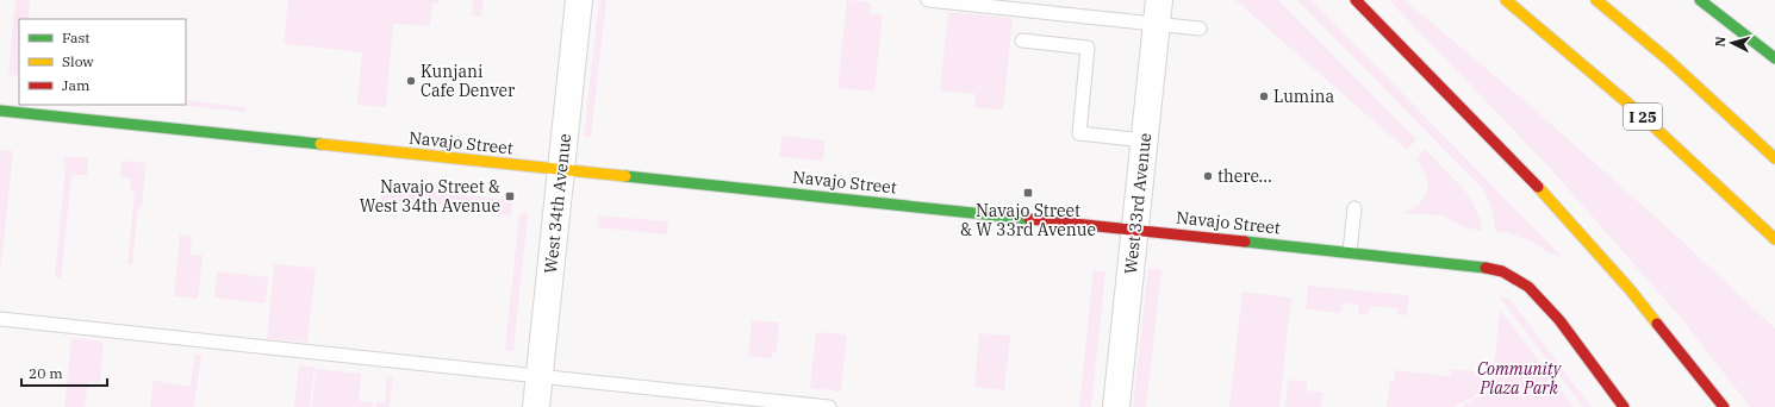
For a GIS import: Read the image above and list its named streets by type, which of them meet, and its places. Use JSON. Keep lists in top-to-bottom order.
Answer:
{
  "streets": {
    "main road": ["I 25", "Navajo Street"],
    "street": ["West 34th Avenue", "West 33rd Avenue"]
  },
  "crossings": [
    ["Navajo Street", "West 34th Avenue"],
    ["Navajo Street", "West 33rd Avenue"]
  ],
  "parks": ["Community Plaza Park"],
  "places": {
    "other": ["Kunjani Cafe Denver", "Lumina", "there..."],
    "transit": ["Navajo Street & W 33rd Avenue", "Navajo Street & West 34th Avenue"]
  },
  "legend": ["Fast", "Slow", "Jam"],
  "scale_bar": "20 m",
  "north": "left"
}
